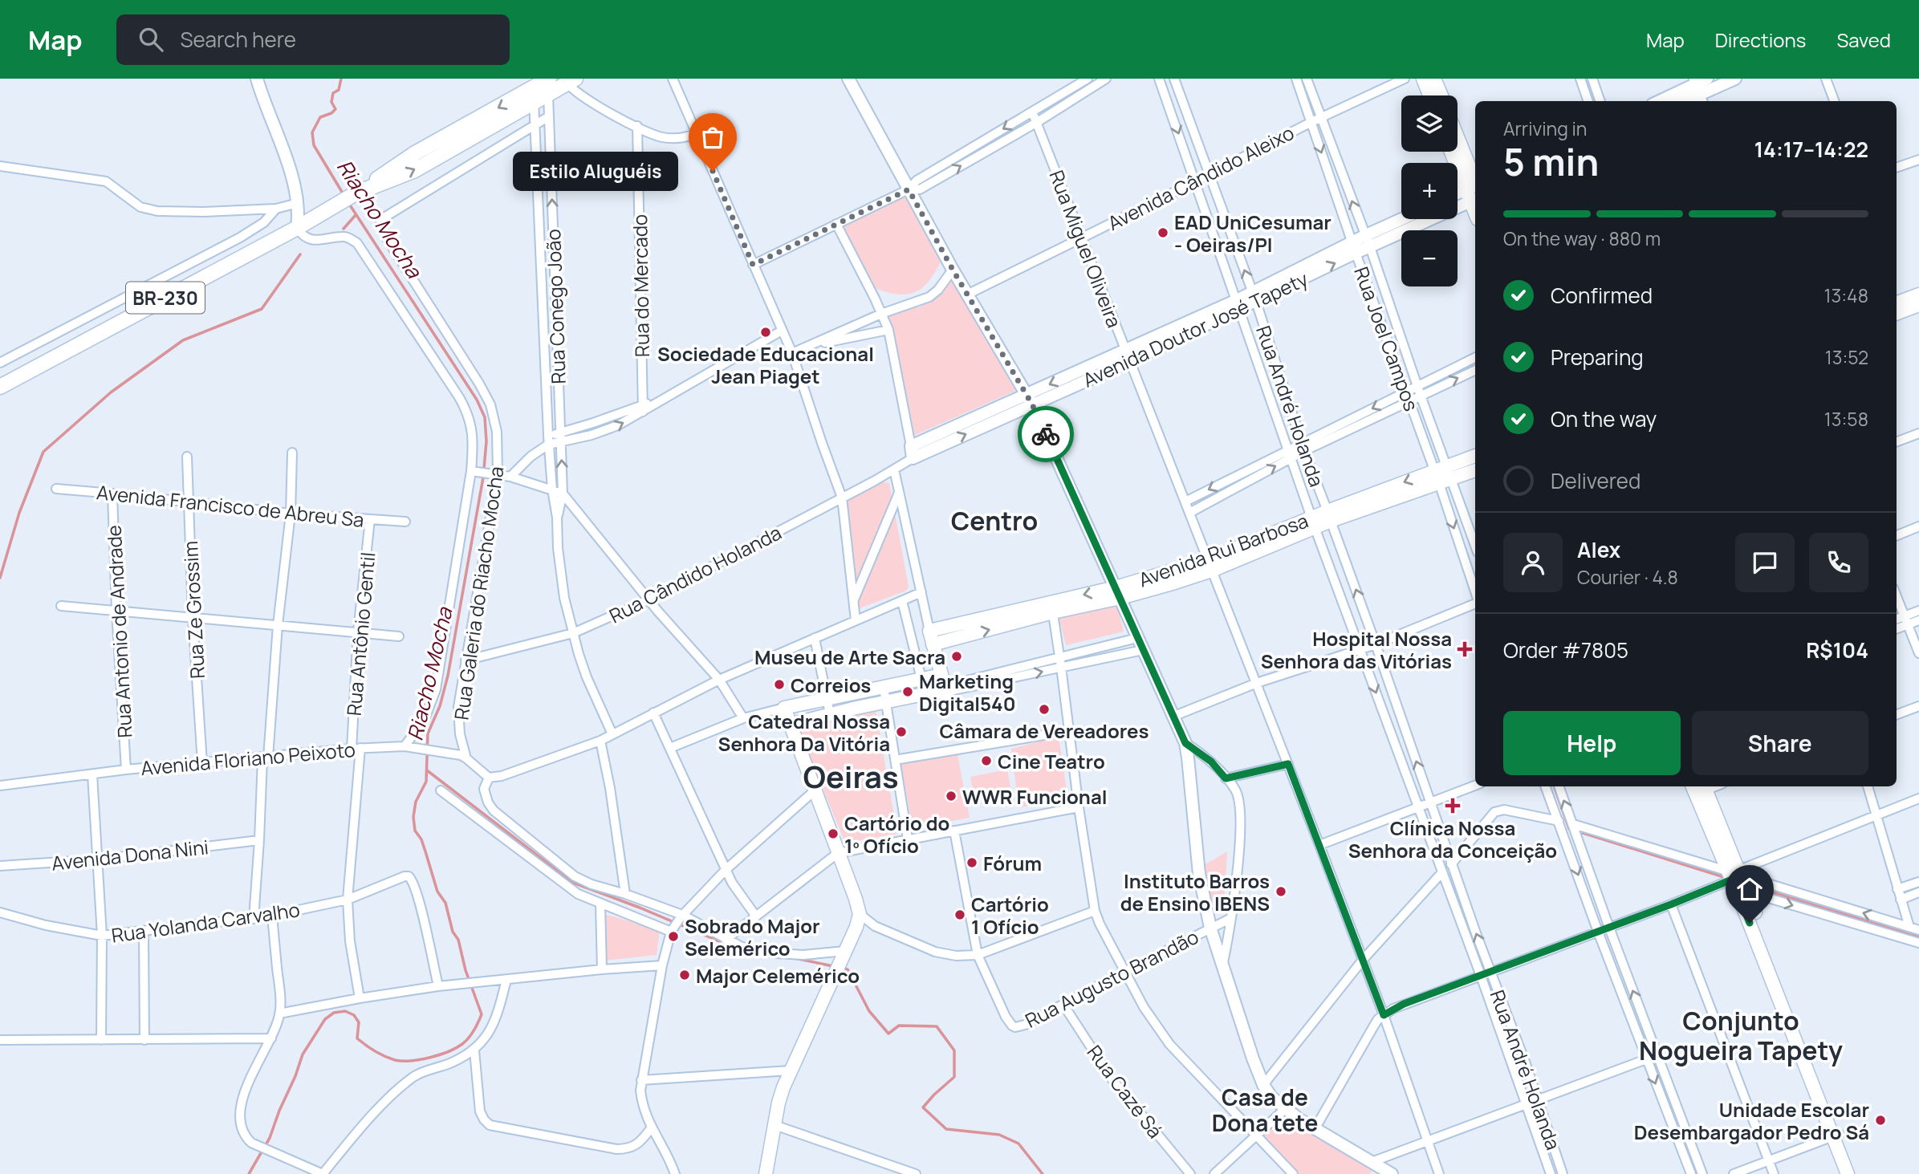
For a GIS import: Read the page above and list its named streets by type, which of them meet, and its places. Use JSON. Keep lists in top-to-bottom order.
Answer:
{
  "streets": {
    "highway": ["BR-230"],
    "main road": ["Avenida Rui Barbosa"],
    "street": [
      "Avenida Cândido Aleixo",
      "Rua Miguel Oliveira",
      "Rua do Mercado",
      "Rua Conego João",
      "Avenida Doutor José Tapety",
      "Rua Joel Campos",
      "Rua André Holanda",
      "Avenida Francisco de Abreu Sa",
      "Rua Cândido Holanda",
      "Rua Galeria do Riacho Mocha",
      "Rua Ze Grossim",
      "Rua Antonio de Andrade",
      "Rua Antônio Gentil",
      "Avenida Floriano Peixoto",
      "Avenida Dona Nini",
      "Rua Yolanda Carvalho",
      "Rua Augusto Brandão",
      "Rua Cazé Sá"
    ]
  },
  "crossings": [
    ["Avenida Cândido Aleixo", "Rua Miguel Oliveira"],
    ["Avenida Cândido Aleixo", "Rua Joel Campos"],
    ["Avenida Cândido Aleixo", "Rua André Holanda"],
    ["Rua Miguel Oliveira", "Avenida Doutor José Tapety"],
    ["Rua Miguel Oliveira", "Avenida Rui Barbosa"],
    ["BR-230", "Rua Conego João"],
    ["BR-230", "Rua Galeria do Riacho Mocha"],
    ["Rua Conego João", "Rua Cândido Holanda"],
    ["Rua Conego João", "Rua Galeria do Riacho Mocha"],
    ["Avenida Doutor José Tapety", "Rua Joel Campos"],
    ["Avenida Doutor José Tapety", "Rua André Holanda"],
    ["Avenida Doutor José Tapety", "Rua Cândido Holanda"],
    ["Rua Joel Campos", "Avenida Rui Barbosa"],
    ["Rua André Holanda", "Avenida Rui Barbosa"],
    ["Avenida Francisco de Abreu Sa", "Rua Ze Grossim"],
    ["Avenida Francisco de Abreu Sa", "Rua Antonio de Andrade"],
    ["Avenida Francisco de Abreu Sa", "Rua Antônio Gentil"],
    ["Rua Cândido Holanda", "Rua Galeria do Riacho Mocha"],
    ["Rua Galeria do Riacho Mocha", "Avenida Floriano Peixoto"],
    ["Rua Ze Grossim", "Avenida Floriano Peixoto"],
    ["Rua Antonio de Andrade", "Avenida Floriano Peixoto"],
    ["Rua Antônio Gentil", "Avenida Floriano Peixoto"],
    ["Rua Antônio Gentil", "Rua Yolanda Carvalho"],
    ["Rua Augusto Brandão", "Rua Cazé Sá"]
  ],
  "districts": [
    "Centro",
    "Oeiras",
    "Conjunto Nogueira Tapety",
    "Casa de Dona tete"
  ],
  "water": ["Riacho Mocha"],
  "places": {
    "other": [
      "Estilo Aluguéis",
      "EAD UniCesumar - Oeiras/PI",
      "Sociedade Educacional Jean Piaget",
      "Museu de Arte Sacra",
      "Correios",
      "Marketing Digital540",
      "Câmara de Vereadores",
      "Catedral Nossa Senhora Da Vitória",
      "Cine Teatro",
      "WWR Funcional",
      "Cartório do 1º Ofício",
      "Fórum",
      "Instituto Barros de Ensino IBENS",
      "Cartório 1 Ofício",
      "Sobrado Major Selemérico",
      "Major Celemérico",
      "Unidade Escolar Desembargador Pedro Sá"
    ],
    "health": ["Hospital Nossa Senhora das Vitórias", "Clínica Nossa Senhora da Conceição"]
  },
  "page": {
    "header": "Map",
    "search": "Search here",
    "nav": ["Map", "Directions", "Saved"],
    "map_buttons": ["+", "−"],
    "heading": ["5 min", "Arriving in", "14:17–14:22"],
    "panel": [
      "Alex",
      "Courier · 4.8",
      "Order #7805",
      "R$104"
    ],
    "bubble": "Estilo Aluguéis",
    "bar": "On the way · 880 m",
    "list": [
      ["Confirmed", "13:48"],
      ["Preparing", "13:52"],
      ["On the way", "13:58"],
      "Delivered"
    ],
    "buttons": ["Help", "Share"]
  }
}
